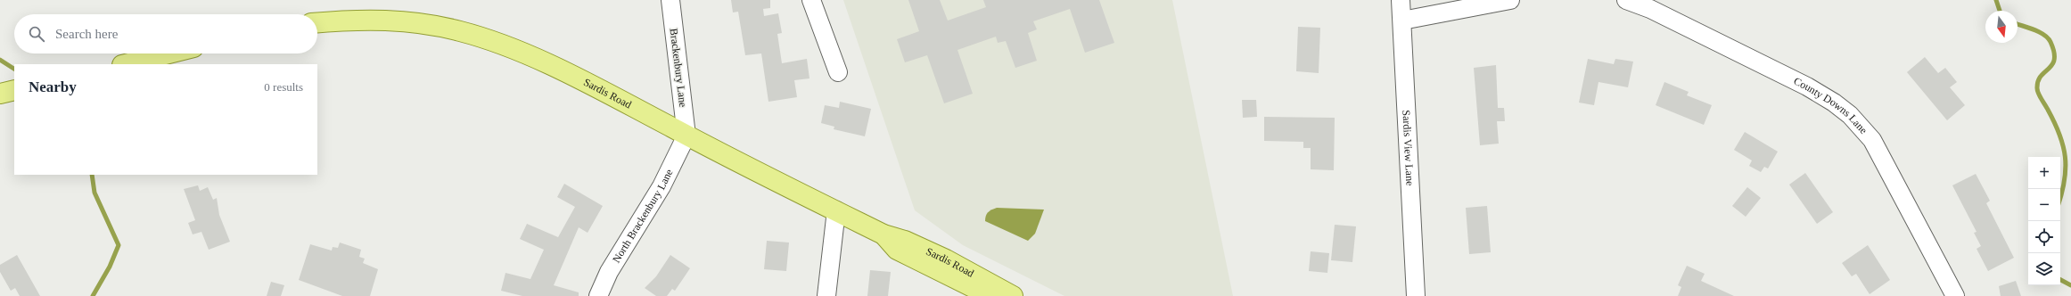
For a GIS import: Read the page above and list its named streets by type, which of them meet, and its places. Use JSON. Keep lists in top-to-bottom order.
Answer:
{
  "streets": {
    "main road": ["Sardis Road"],
    "street": [
      "Brackenbury Lane",
      "County Downs Lane",
      "Sardis View Lane",
      "North Brackenbury Lane"
    ]
  },
  "crossings": [
    ["Brackenbury Lane", "Sardis Road"],
    ["Brackenbury Lane", "North Brackenbury Lane"],
    ["Sardis Road", "North Brackenbury Lane"]
  ],
  "north": "bottom",
  "page": {
    "search": "Search here",
    "heading": ["Nearby", "0 results"],
    "map_buttons": ["+", "−"]
  }
}
